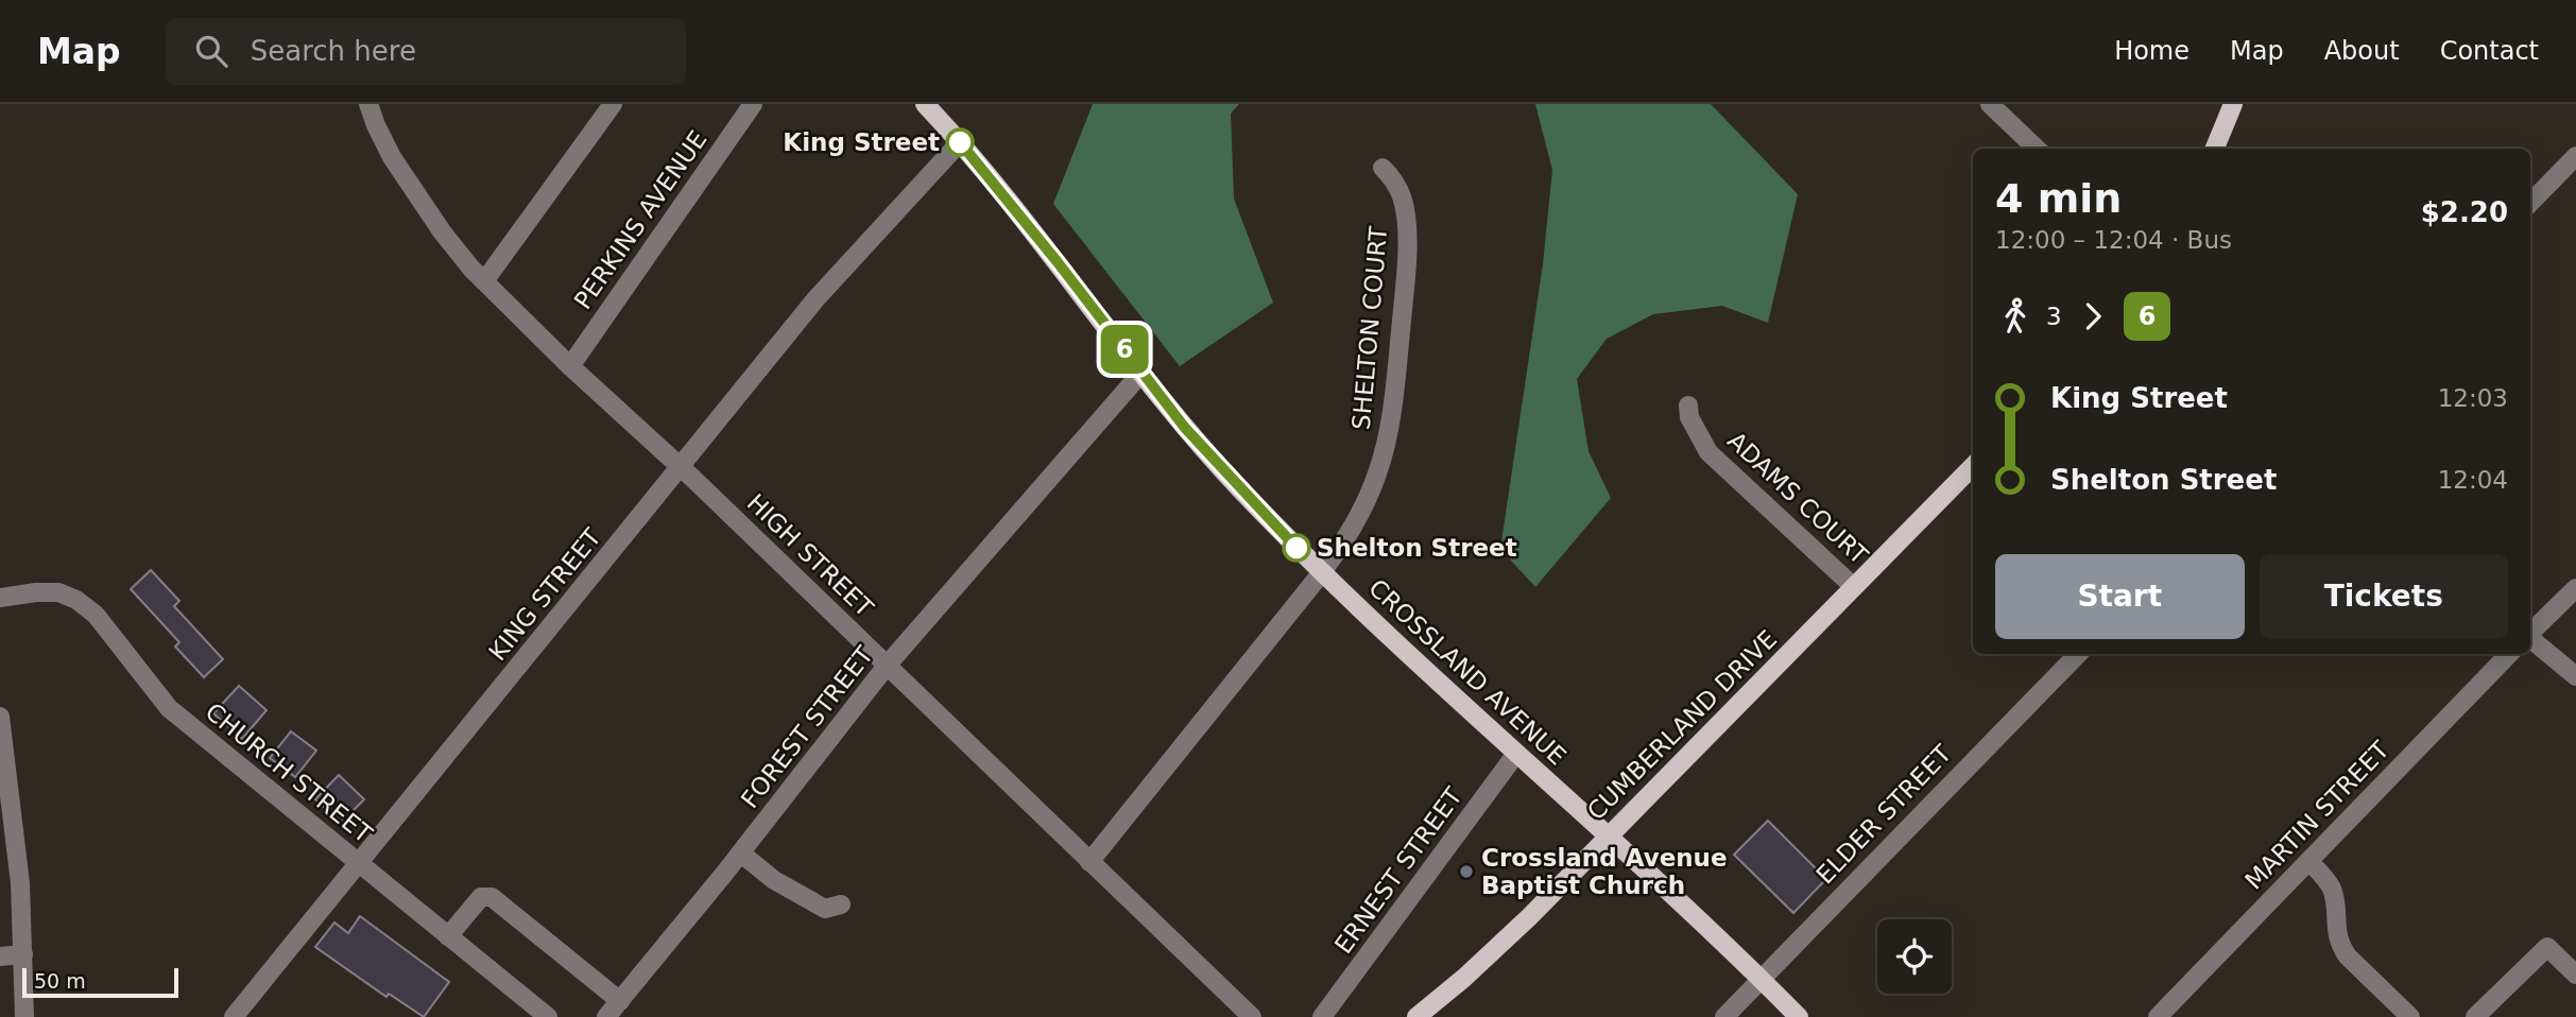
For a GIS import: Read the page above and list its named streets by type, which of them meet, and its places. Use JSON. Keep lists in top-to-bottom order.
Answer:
{
  "streets": {
    "main road": ["CROSSLAND AVENUE", "CUMBERLAND DRIVE"],
    "street": [
      "PERKINS AVENUE",
      "SHELTON COURT",
      "ADAMS COURT",
      "HIGH STREET",
      "KING STREET",
      "FOREST STREET",
      "CHURCH STREET",
      "ELDER STREET",
      "MARTIN STREET",
      "ERNEST STREET"
    ]
  },
  "crossings": [
    ["PERKINS AVENUE", "HIGH STREET"],
    ["SHELTON COURT", "CROSSLAND AVENUE"],
    ["ADAMS COURT", "CUMBERLAND DRIVE"],
    ["HIGH STREET", "KING STREET"],
    ["HIGH STREET", "FOREST STREET"],
    ["KING STREET", "CROSSLAND AVENUE"],
    ["KING STREET", "CHURCH STREET"],
    ["CROSSLAND AVENUE", "CUMBERLAND DRIVE"],
    ["CROSSLAND AVENUE", "FOREST STREET"],
    ["CROSSLAND AVENUE", "ELDER STREET"],
    ["CROSSLAND AVENUE", "ERNEST STREET"]
  ],
  "places": ["King Street", "Shelton Street", "Crossland Avenue Baptist Church"],
  "lines": ["bus line 6"],
  "scale_bar": "50 m",
  "page": {
    "header": "Map",
    "search": "Search here",
    "nav": [
      "Home",
      "Map",
      "About",
      "Contact"
    ],
    "on_map": "6",
    "heading": ["4 min", "12:00 – 12:04 · Bus", "$2.20"],
    "legs": ["3", "6"],
    "list": [
      {
        "name": "King Street",
        "value": "12:03"
      },
      {
        "name": "Shelton Street",
        "value": "12:04"
      }
    ],
    "buttons": ["Start", "Tickets"],
    "scale": "50 m"
  }
}
